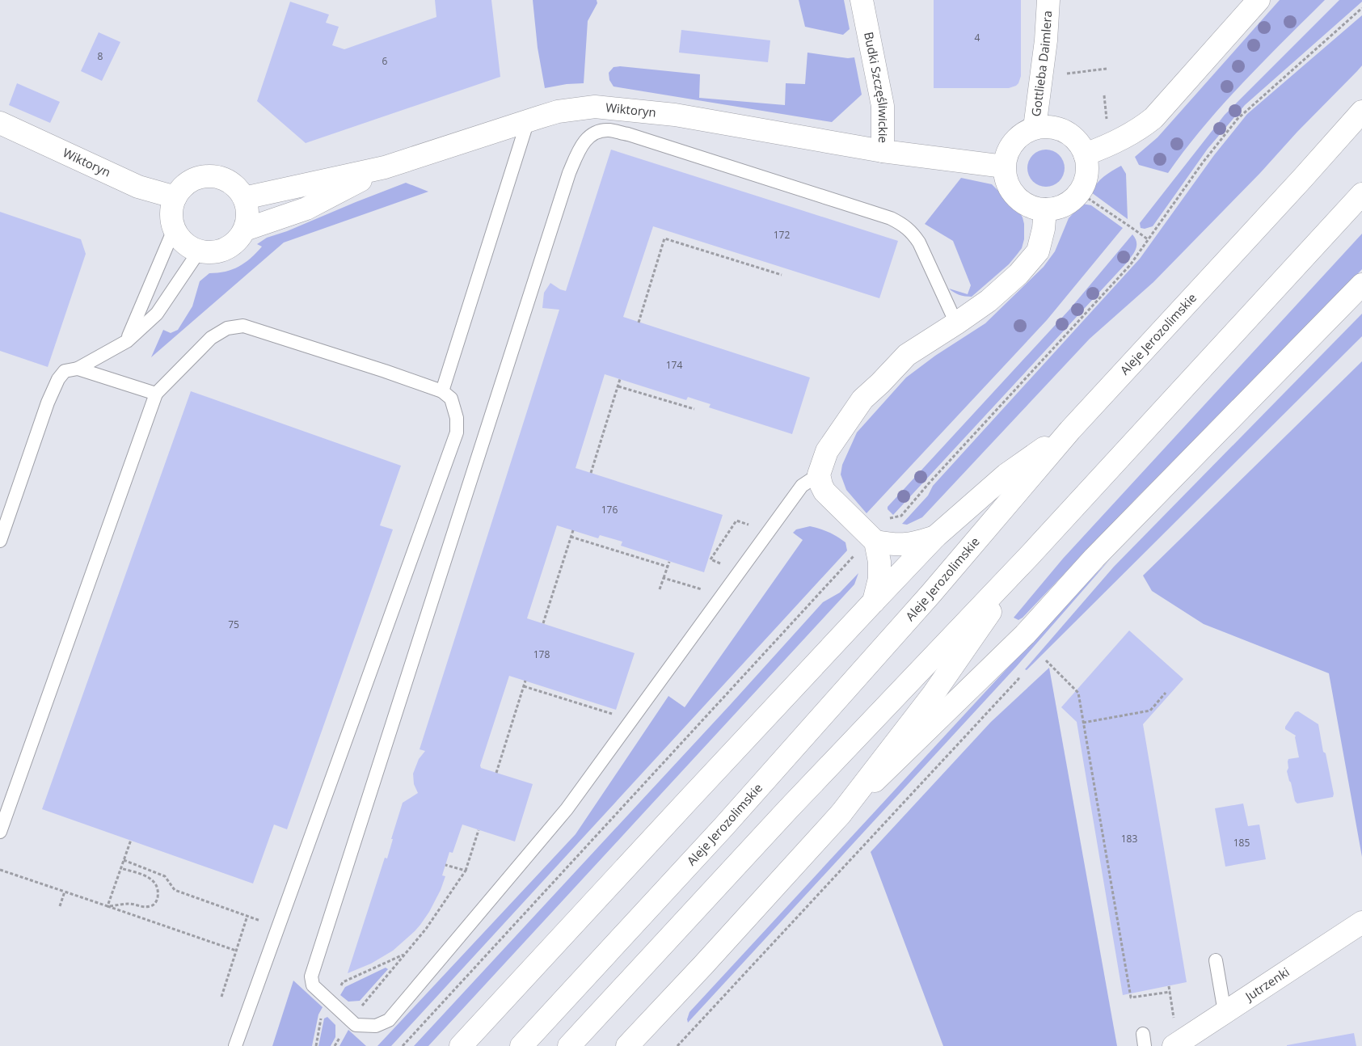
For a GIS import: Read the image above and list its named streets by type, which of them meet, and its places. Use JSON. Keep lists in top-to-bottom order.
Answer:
{
  "streets": {
    "street": [
      "Gottlieba Daimlera",
      "Budki Szczęśliwickie",
      "Wiktoryn",
      "Aleje Jerozolimskie",
      "Jutrzenki"
    ]
  },
  "crossings": [
    ["Gottlieba Daimlera", "Budki Szczęśliwickie"],
    ["Budki Szczęśliwickie", "Wiktoryn"]
  ],
  "house_numbers": [
    "4",
    "8",
    "6",
    "172",
    "174",
    "176",
    "75",
    "178",
    "183",
    "185"
  ]
}
